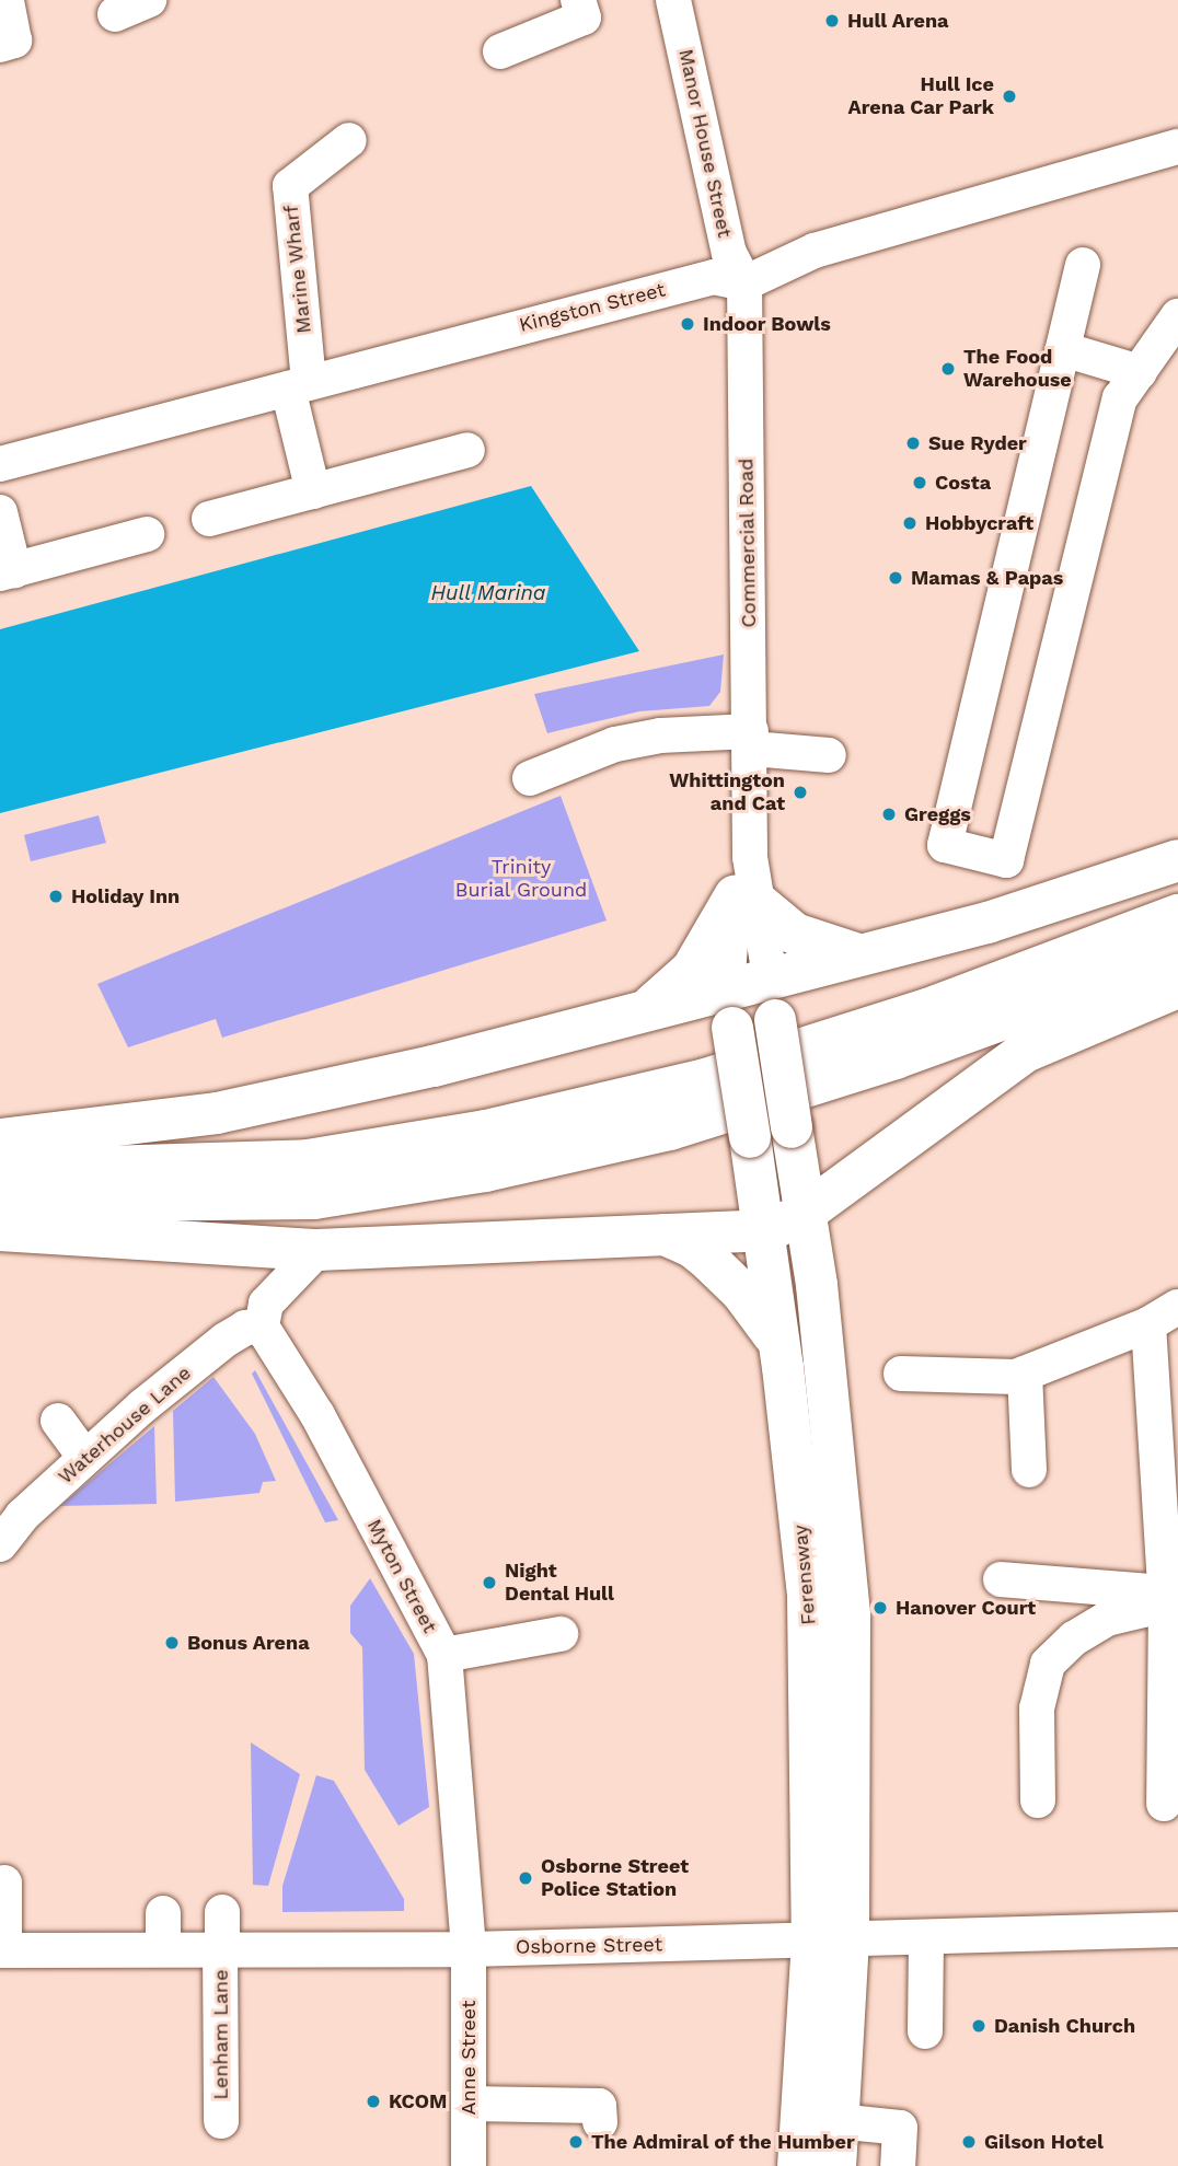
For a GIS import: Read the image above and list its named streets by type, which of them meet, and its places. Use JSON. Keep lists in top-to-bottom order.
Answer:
{
  "streets": {
    "highway": ["Ferensway"],
    "street": [
      "Manor House Street",
      "Marine Wharf",
      "Kingston Street",
      "Commercial Road",
      "Waterhouse Lane",
      "Myton Street",
      "Osborne Street",
      "Lenham Lane",
      "Anne Street"
    ]
  },
  "crossings": [
    ["Manor House Street", "Kingston Street"],
    ["Manor House Street", "Commercial Road"],
    ["Marine Wharf", "Kingston Street"],
    ["Kingston Street", "Commercial Road"],
    ["Commercial Road", "Ferensway"],
    ["Waterhouse Lane", "Myton Street"],
    ["Ferensway", "Osborne Street"],
    ["Myton Street", "Osborne Street"],
    ["Myton Street", "Anne Street"],
    ["Osborne Street", "Lenham Lane"],
    ["Osborne Street", "Anne Street"]
  ],
  "water": ["Hull Marina"],
  "parks": ["Trinity Burial Ground"],
  "places": [
    "Hull Arena",
    "Hull Ice Arena Car Park",
    "Indoor Bowls",
    "The Food Warehouse",
    "Sue Ryder",
    "Costa",
    "Hobbycraft",
    "Mamas & Papas",
    "Whittington and Cat",
    "Greggs",
    "Holiday Inn",
    "Night Dental Hull",
    "Hanover Court",
    "Bonus Arena",
    "Osborne Street Police Station",
    "Danish Church",
    "KCOM",
    "The Admiral of the Humber",
    "Gilson Hotel"
  ]
}
